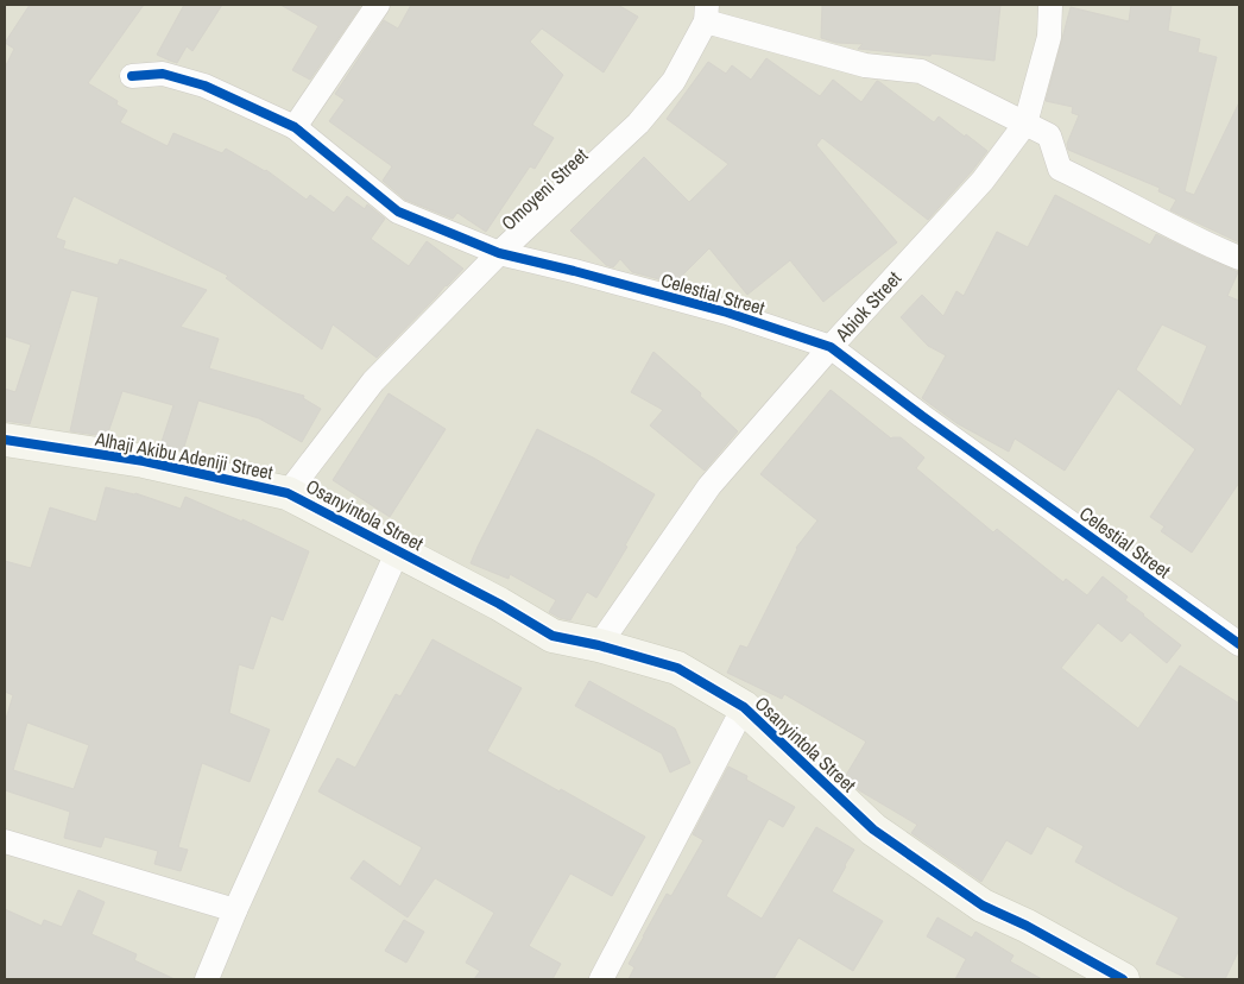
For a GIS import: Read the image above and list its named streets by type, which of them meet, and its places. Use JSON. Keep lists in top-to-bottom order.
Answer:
{
  "streets": {
    "street": [
      "Omoyeni Street",
      "Celestial Street",
      "Abiok Street",
      "Alhaji Akibu Adeniji Street",
      "Osanyintola Street"
    ]
  },
  "crossings": [
    ["Omoyeni Street", "Celestial Street"],
    ["Omoyeni Street", "Alhaji Akibu Adeniji Street"],
    ["Omoyeni Street", "Osanyintola Street"],
    ["Celestial Street", "Abiok Street"],
    ["Abiok Street", "Osanyintola Street"],
    ["Alhaji Akibu Adeniji Street", "Osanyintola Street"]
  ]
}
